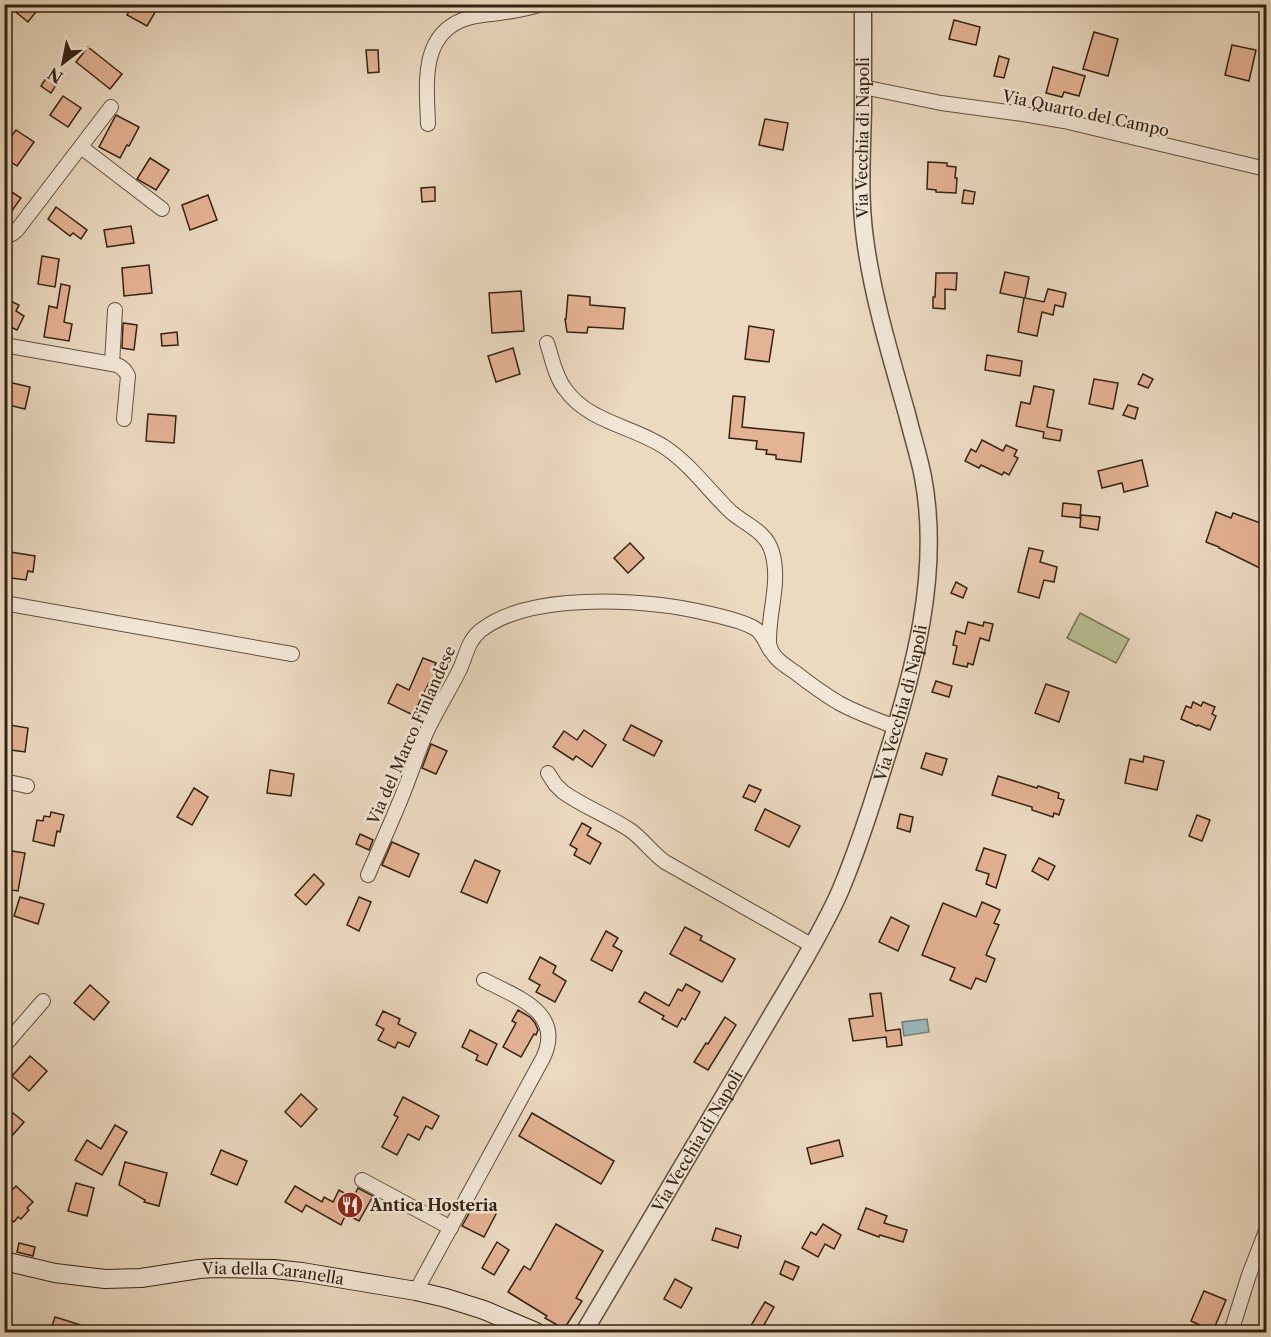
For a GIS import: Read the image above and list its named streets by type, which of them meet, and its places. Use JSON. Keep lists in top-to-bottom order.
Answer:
{
  "streets": {
    "main road": ["Via della Caranella"],
    "street": ["Via Quarto del Campo", "Via Vecchia di Napoli", "Via del Marco Finlandese"]
  },
  "crossings": [
    ["Via Quarto del Campo", "Via Vecchia di Napoli"],
    ["Via Vecchia di Napoli", "Via del Marco Finlandese"]
  ],
  "places": {
    "restaurant": ["Antica Hosteria"]
  },
  "north": "bottom left"
}
